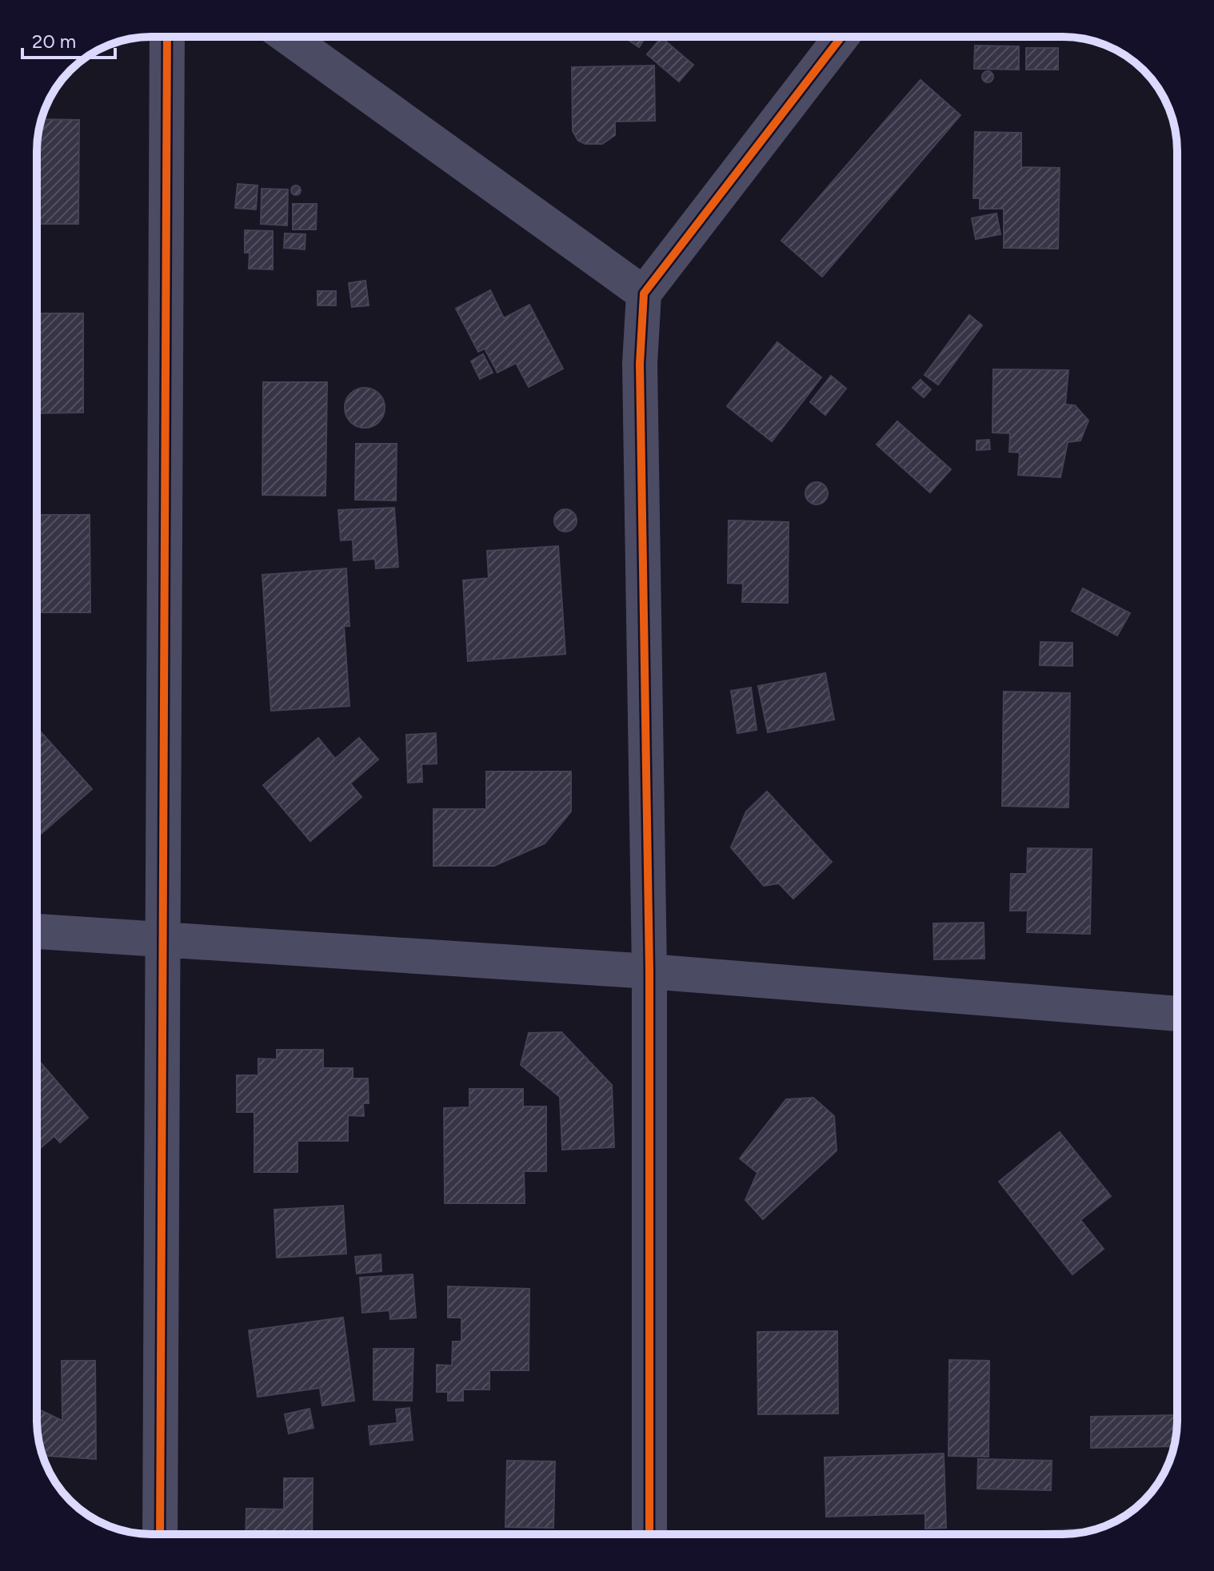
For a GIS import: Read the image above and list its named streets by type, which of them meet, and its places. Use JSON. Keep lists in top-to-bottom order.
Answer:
{
  "scale_bar": "20 m"
}
